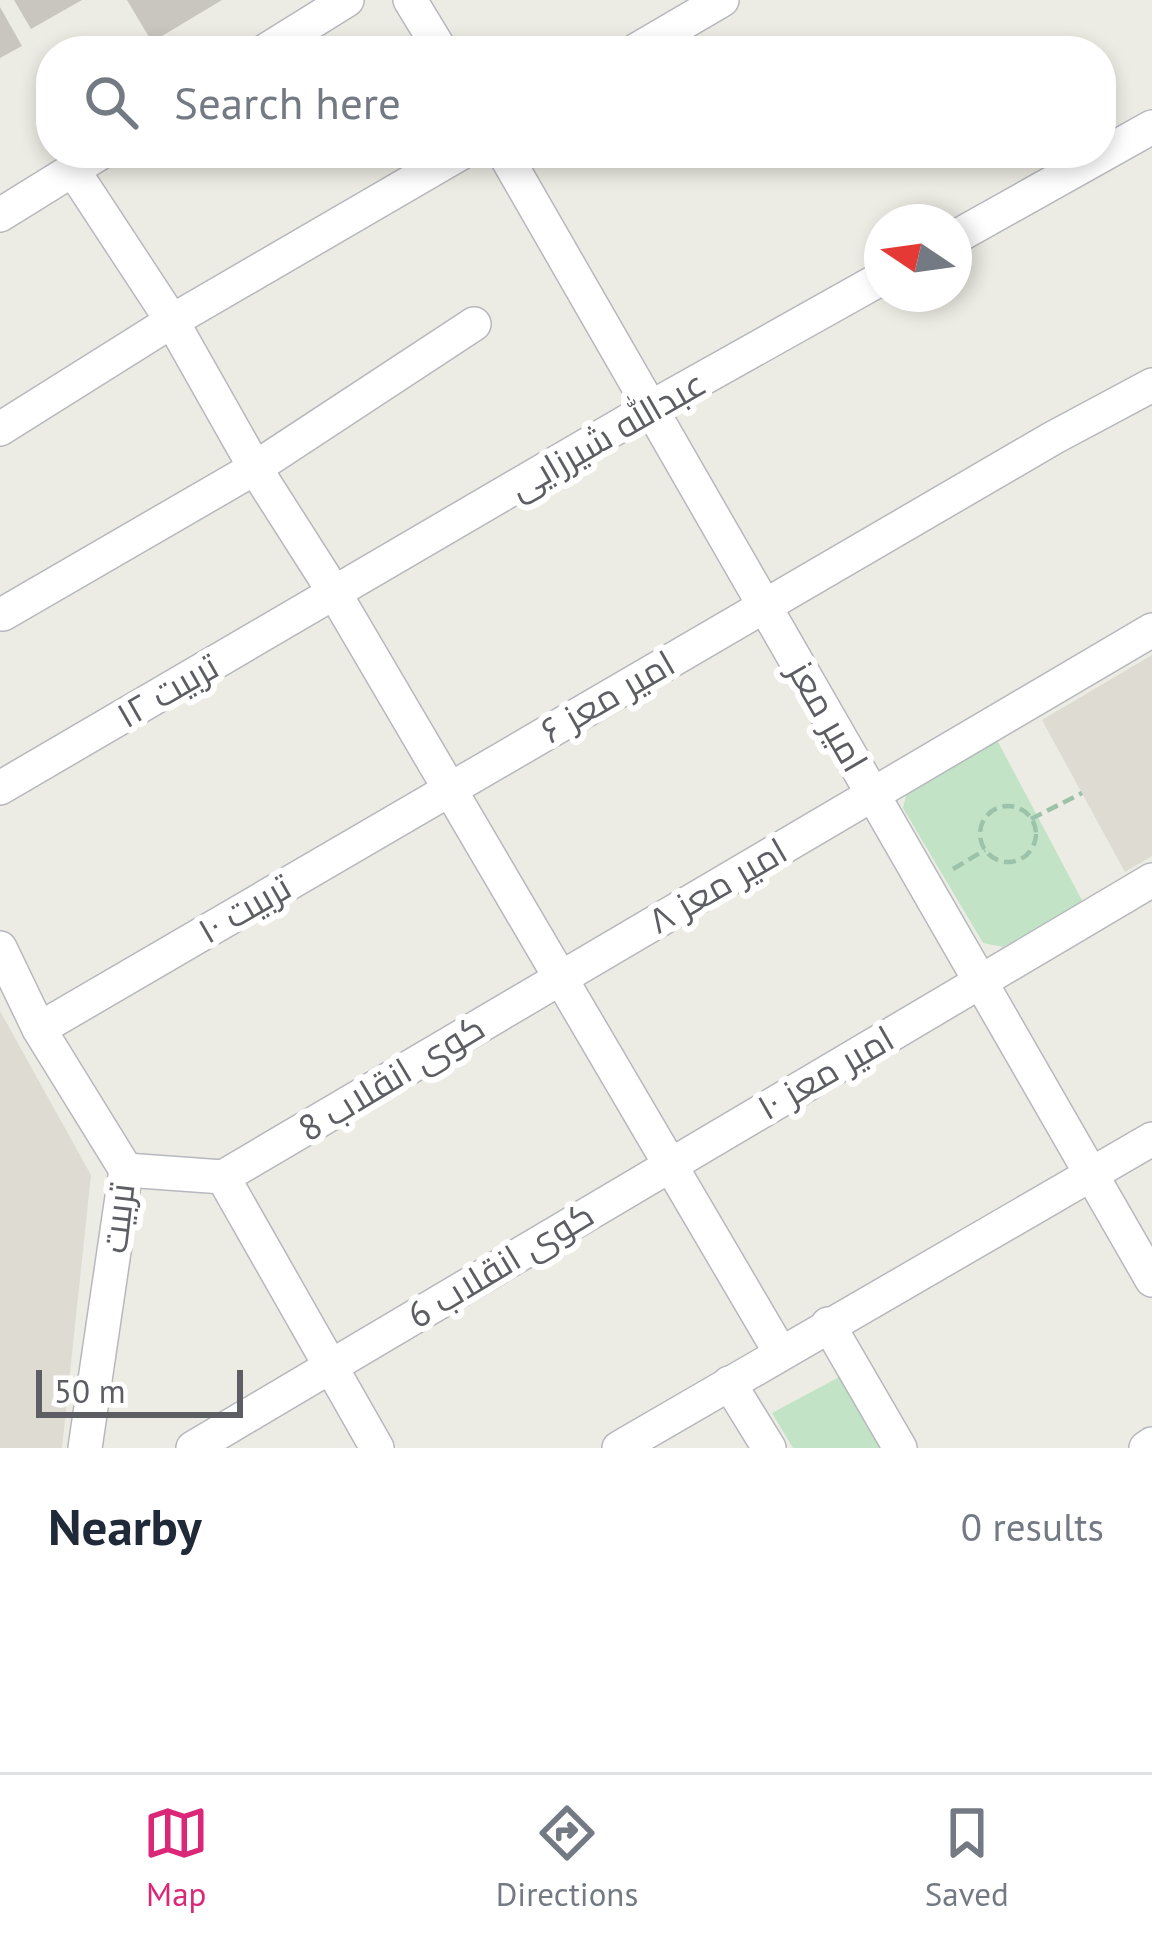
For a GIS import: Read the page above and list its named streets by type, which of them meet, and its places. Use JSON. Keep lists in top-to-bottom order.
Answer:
{
  "streets": {
    "street": [
      "عبدالله شیرزایی",
      "تربیت ۱۲",
      "امیر معز ۶",
      "امیر معز",
      "امیر معز ۸",
      "تربیت ۱۰",
      "امیر معز ۱۰",
      "کوی انقلاب 8",
      "تربیت",
      "کوی انقلاب 6"
    ]
  },
  "crossings": [
    ["عبدالله شیرزایی", "تربیت ۱۲"],
    ["عبدالله شیرزایی", "امیر معز"],
    ["امیر معز ۶", "امیر معز"],
    ["امیر معز ۶", "تربیت ۱۰"],
    ["امیر معز", "امیر معز ۸"],
    ["امیر معز", "امیر معز ۱۰"],
    ["امیر معز ۸", "کوی انقلاب 8"],
    ["تربیت ۱۰", "تربیت"],
    ["امیر معز ۱۰", "کوی انقلاب 6"]
  ],
  "scale_bar": "50 m",
  "north": "left",
  "page": {
    "search": "Search here",
    "scale": "50 m",
    "heading": ["Nearby", "0 results"],
    "nav": ["Map", "Directions", "Saved"]
  }
}
